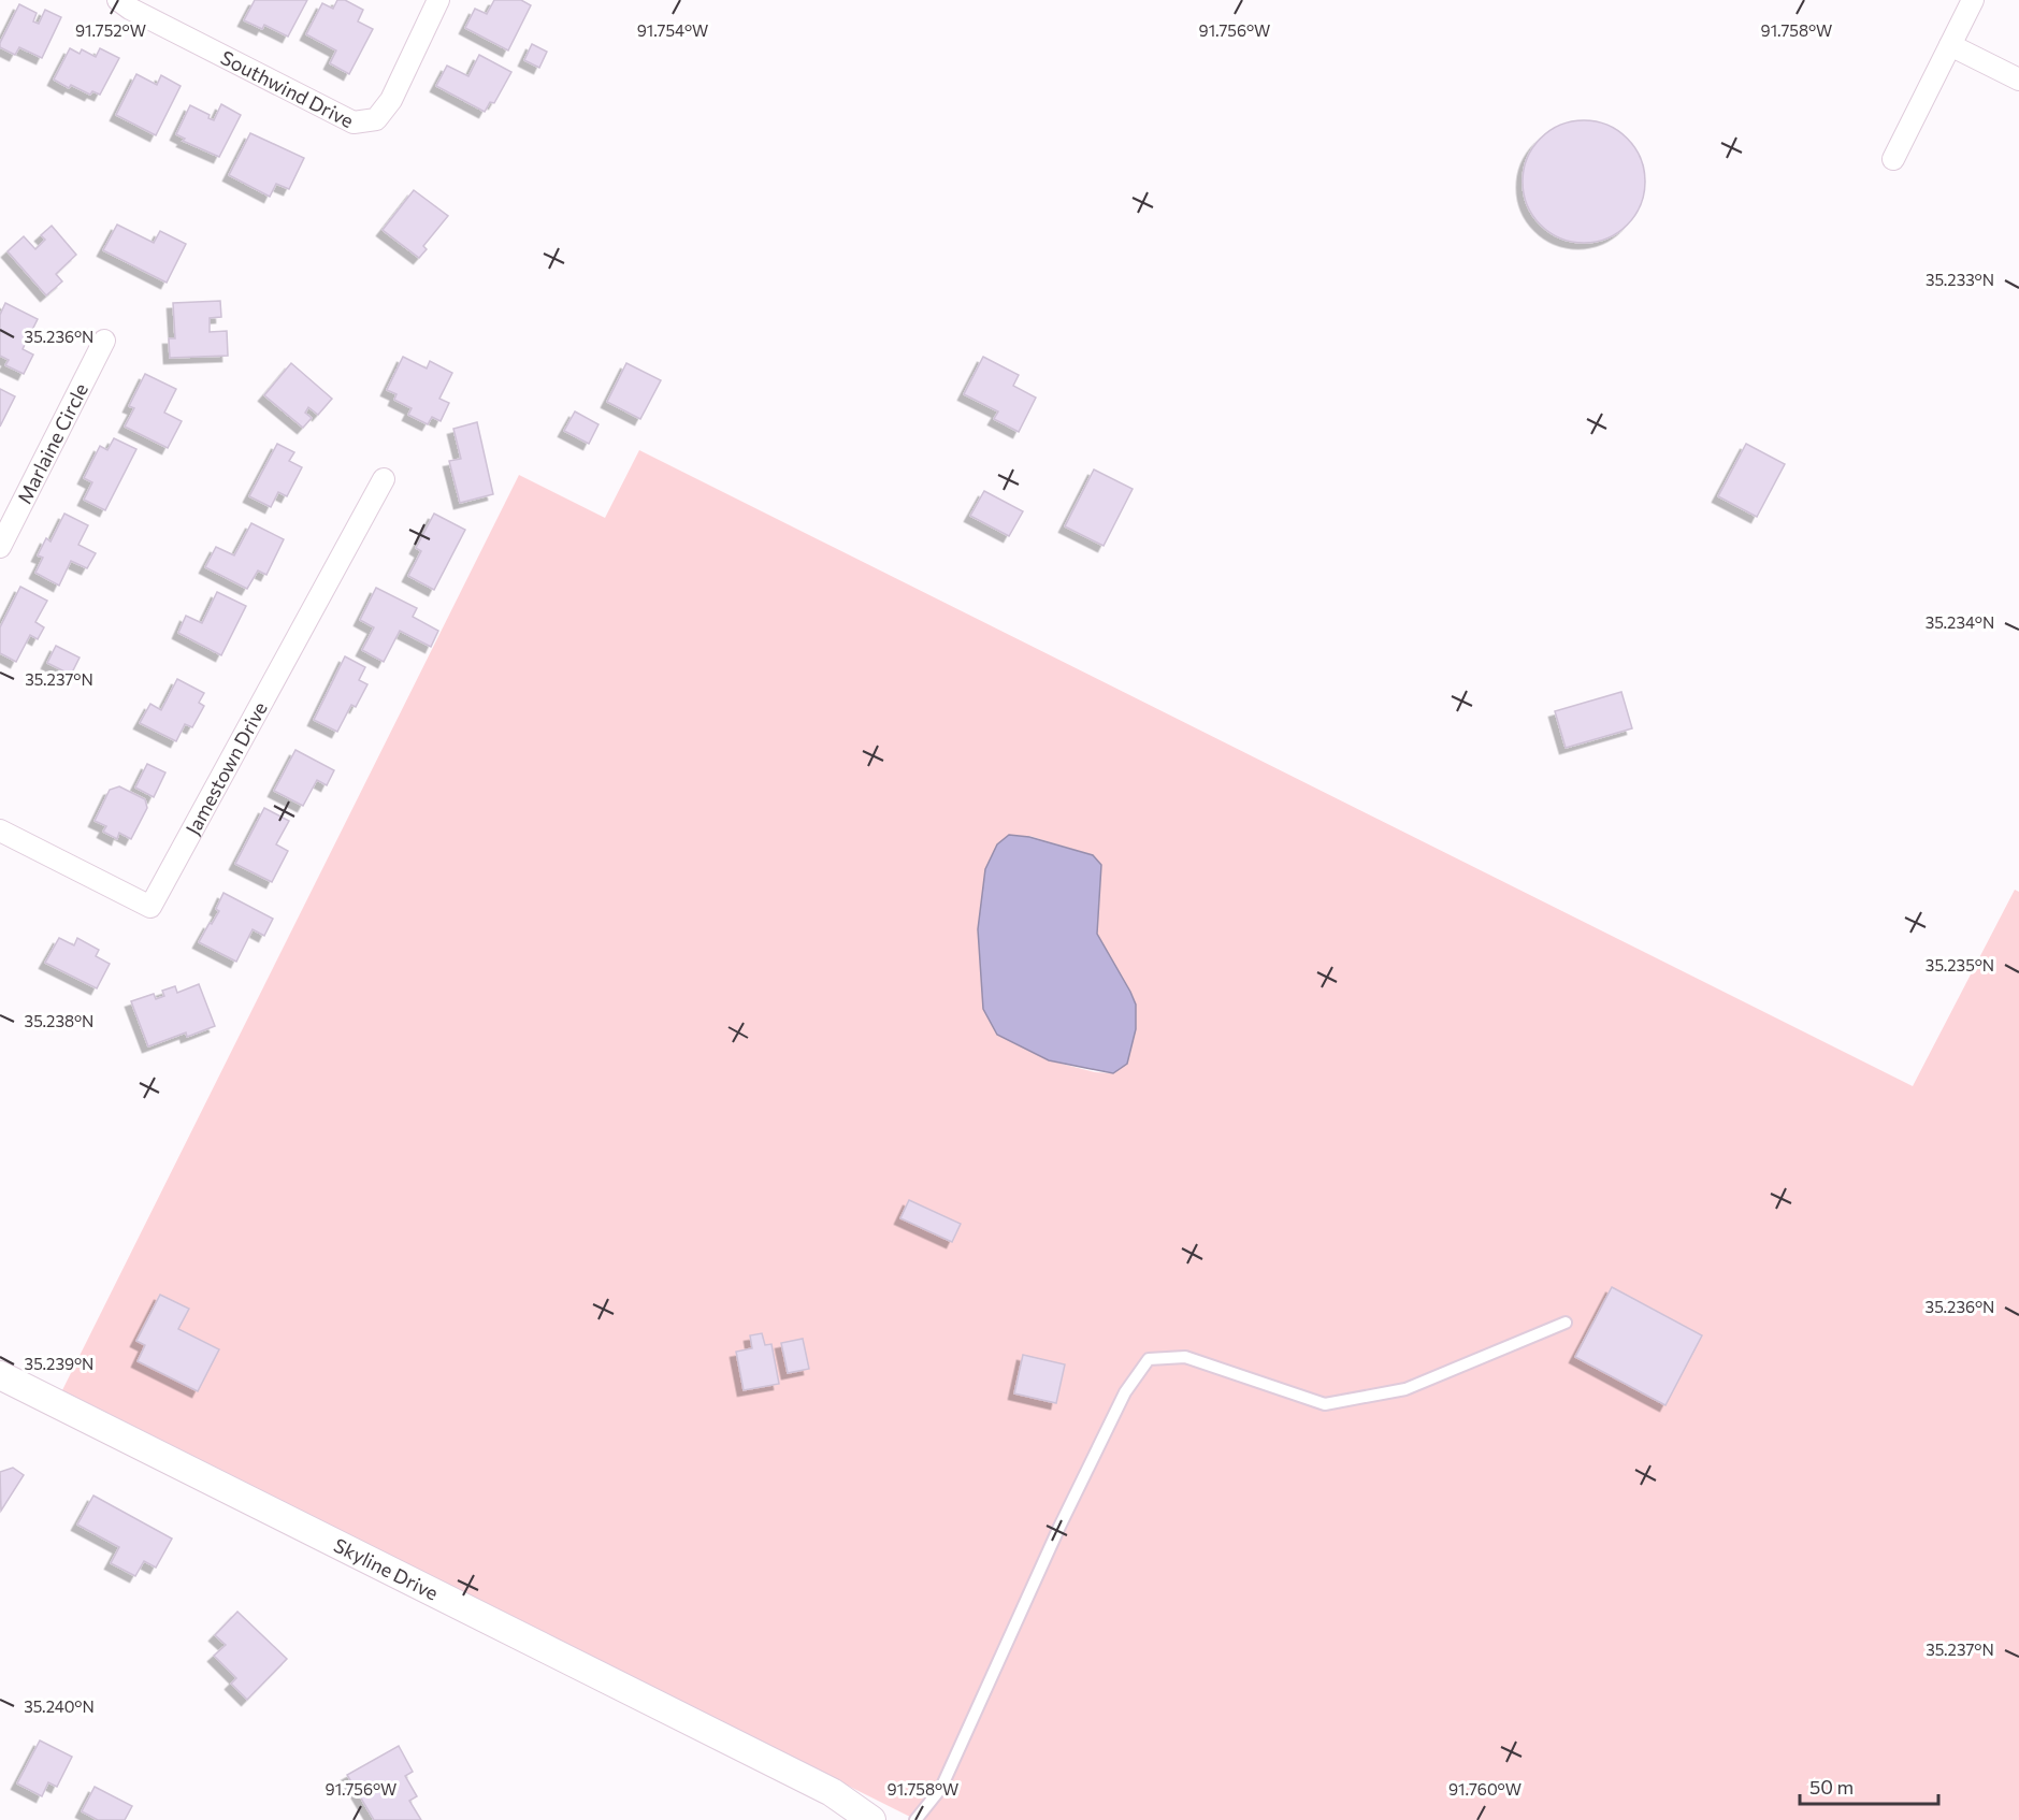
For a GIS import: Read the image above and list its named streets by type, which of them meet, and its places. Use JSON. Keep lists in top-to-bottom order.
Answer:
{
  "streets": {
    "street": [
      "Southwind Drive",
      "Marlaine Circle",
      "Jamestown Drive",
      "Skyline Drive"
    ]
  },
  "scale_bar": "50 m",
  "coordinates": [
    "91.752°W",
    "91.754°W",
    "91.756°W",
    "91.758°W",
    "35.233°N",
    "35.236°N",
    "35.234°N",
    "35.237°N",
    "35.235°N",
    "35.238°N",
    "35.239°N",
    "35.240°N",
    "91.760°W"
  ]
}
